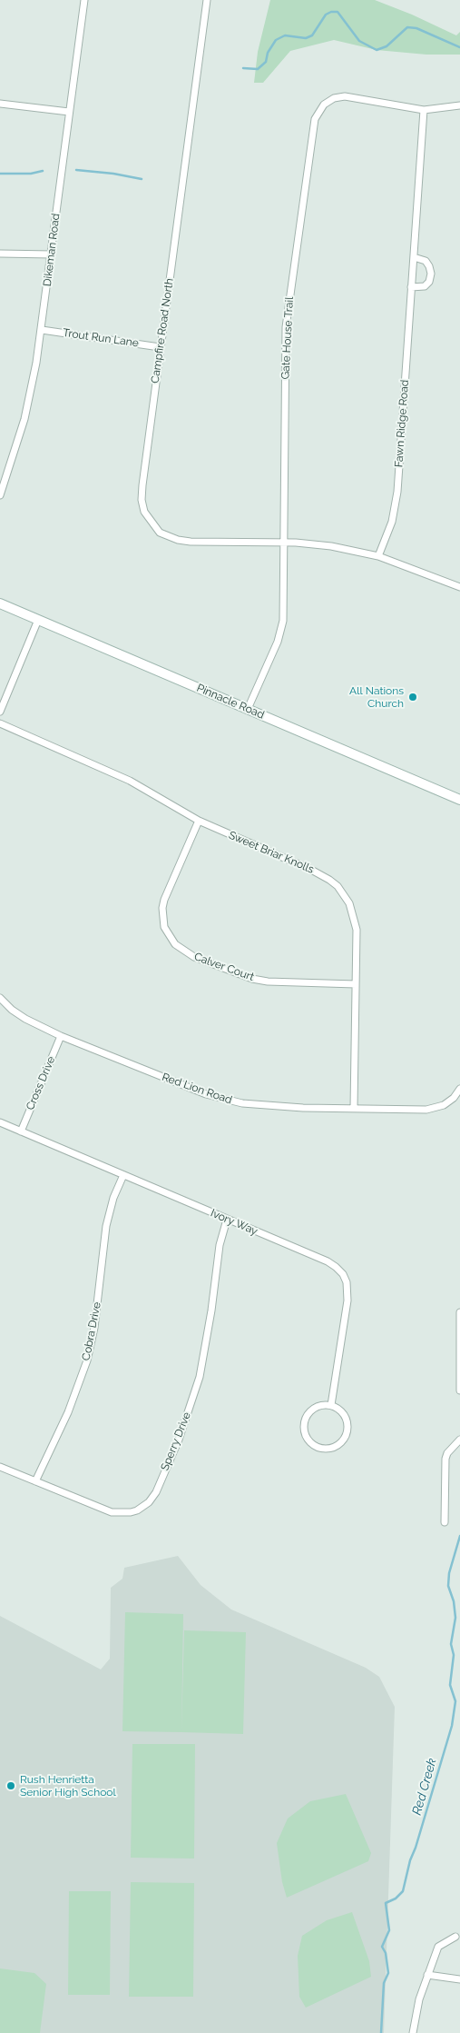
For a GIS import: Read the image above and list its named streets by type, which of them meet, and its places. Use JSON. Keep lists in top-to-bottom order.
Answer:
{
  "streets": {
    "street": [
      "Dikeman Road",
      "Campfire Road North",
      "Trout Run Lane",
      "Gate House Trail",
      "Fawn Ridge Road",
      "Pinnacle Road",
      "Sweet Briar Knolls",
      "Calver Court",
      "Cross Drive",
      "Red Lion Road",
      "Ivory Way",
      "Cobra Drive",
      "Sperry Drive"
    ]
  },
  "crossings": [
    ["Dikeman Road", "Trout Run Lane"],
    ["Campfire Road North", "Trout Run Lane"],
    ["Campfire Road North", "Gate House Trail"],
    ["Campfire Road North", "Fawn Ridge Road"],
    ["Gate House Trail", "Fawn Ridge Road"],
    ["Gate House Trail", "Pinnacle Road"],
    ["Sweet Briar Knolls", "Calver Court"],
    ["Sweet Briar Knolls", "Red Lion Road"],
    ["Cross Drive", "Red Lion Road"],
    ["Cross Drive", "Ivory Way"],
    ["Ivory Way", "Cobra Drive"],
    ["Ivory Way", "Sperry Drive"],
    ["Cobra Drive", "Sperry Drive"]
  ],
  "water": ["Red Creek"],
  "places": ["All Nations Church", "Rush Henrietta Senior High School"]
}
